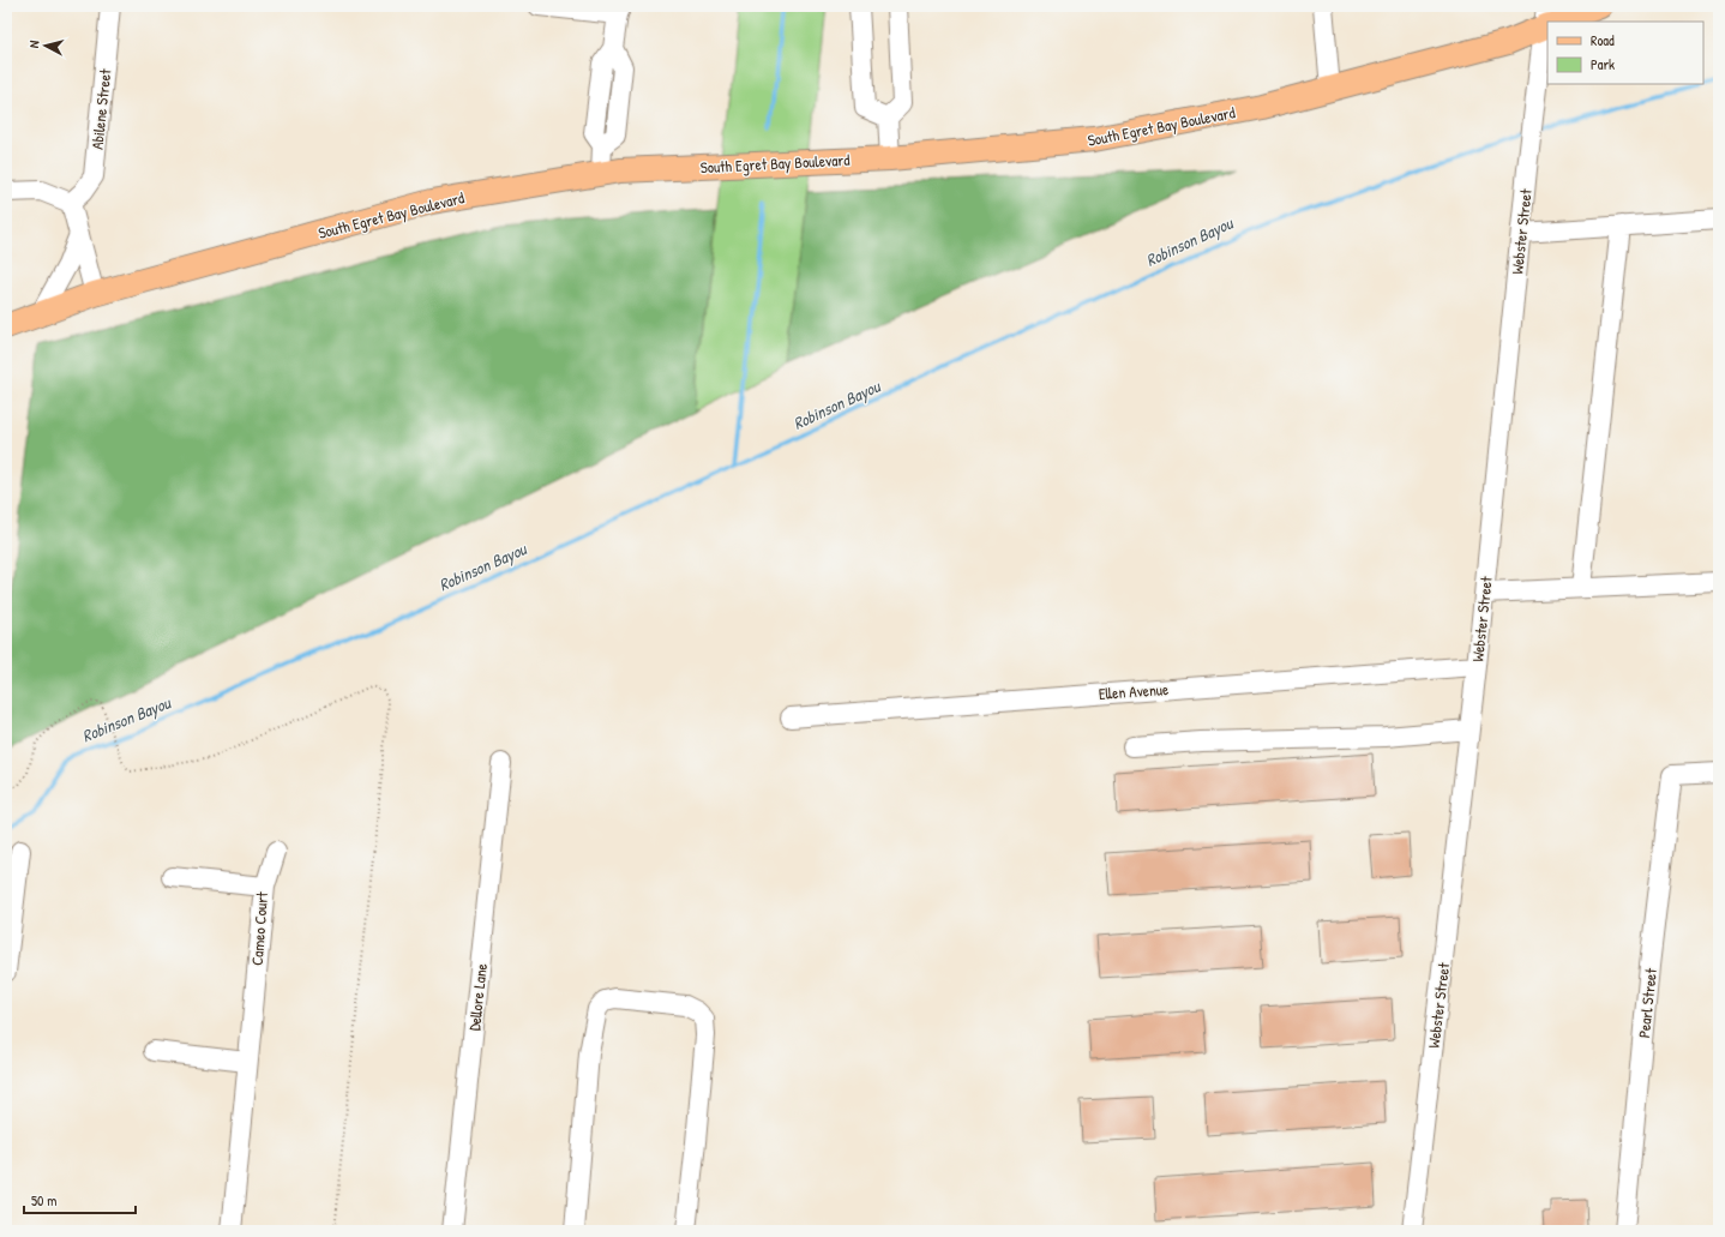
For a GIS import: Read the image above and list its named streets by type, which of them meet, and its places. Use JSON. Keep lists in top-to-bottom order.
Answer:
{
  "streets": {
    "main road": ["South Egret Bay Boulevard"],
    "street": [
      "Abilene Street",
      "Webster Street",
      "Ellen Avenue",
      "Cameo Court",
      "Dellore Lane",
      "Pearl Street"
    ]
  },
  "crossings": [
    ["Webster Street", "Ellen Avenue"]
  ],
  "water": ["Robinson Bayou"],
  "legend": ["Road", "Park"],
  "scale_bar": "50 m",
  "north": "left"
}
